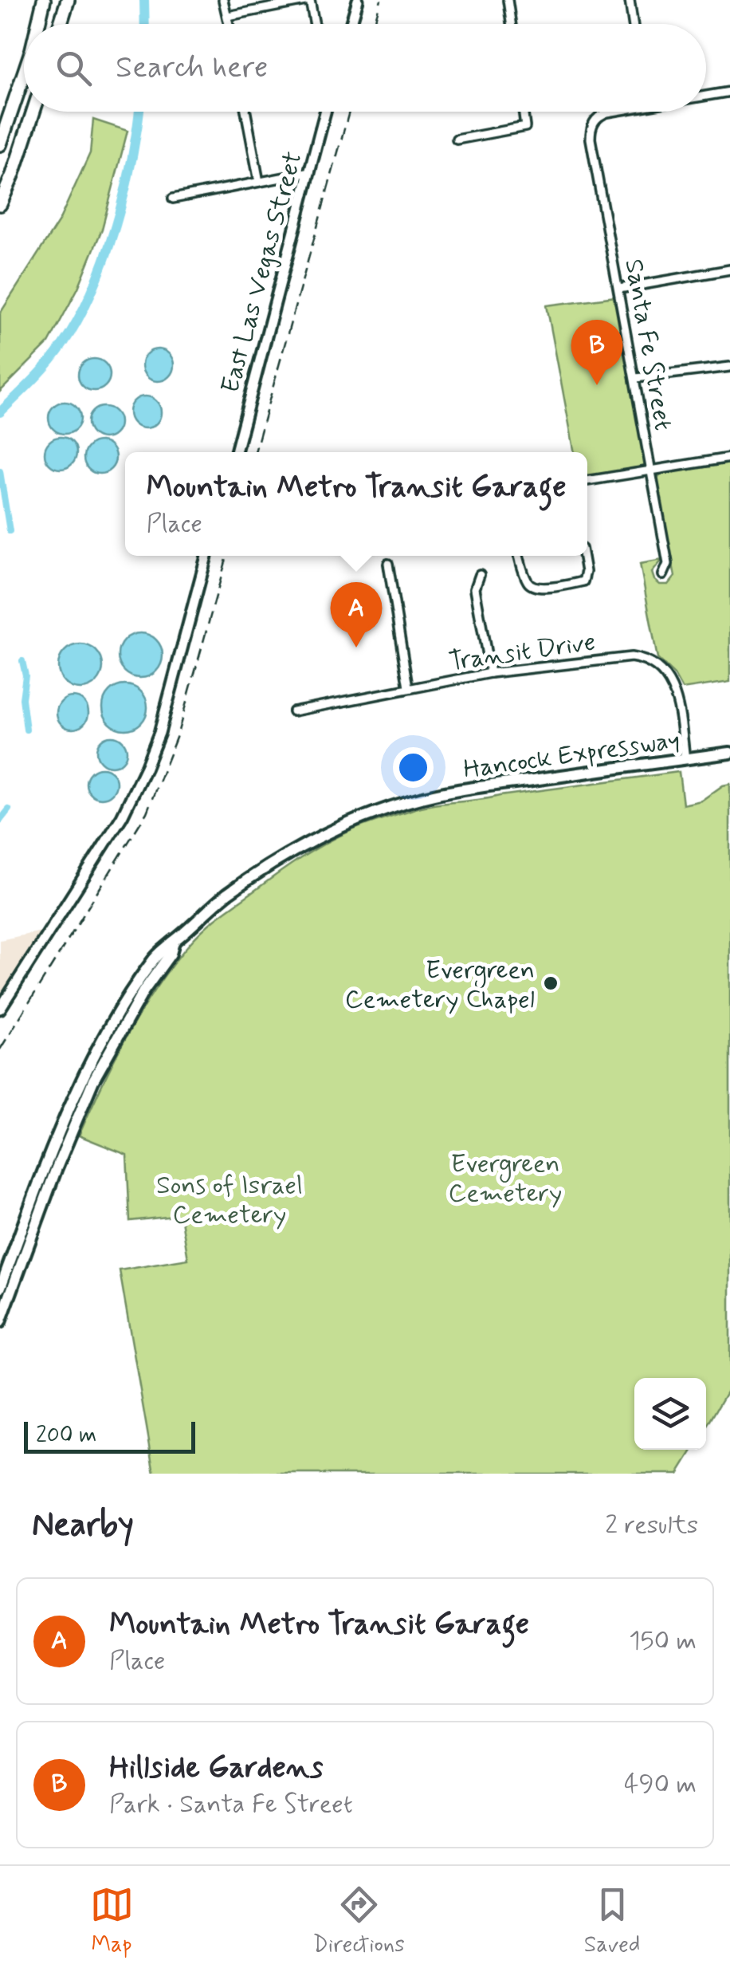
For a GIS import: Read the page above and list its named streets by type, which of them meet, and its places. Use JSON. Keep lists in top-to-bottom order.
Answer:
{
  "streets": {
    "main road": ["Hancock Expressway"],
    "street": ["East Las Vegas Street", "Santa Fe Street", "Transit Drive"]
  },
  "crossings": [
    ["Transit Drive", "Hancock Expressway"]
  ],
  "parks": ["Evergreen Cemetery", "Sons of Israel Cemetery"],
  "places": ["Evergreen Cemetery Chapel"],
  "scale_bar": "200 m",
  "page": {
    "search": "Search here",
    "pins": ["B", "A"],
    "popup": ["Mountain Metro Transit Garage", "Place"],
    "scale": "200 m",
    "heading": ["Nearby", "2 results"],
    "list": [
      {
        "mark": "A",
        "name": "Mountain Metro Transit Garage",
        "note": "Place",
        "value": "150 m"
      },
      {
        "mark": "B",
        "name": "Hillside Gardens",
        "note": "Park · Santa Fe Street",
        "value": "490 m"
      }
    ],
    "nav": ["Map", "Directions", "Saved"]
  }
}
